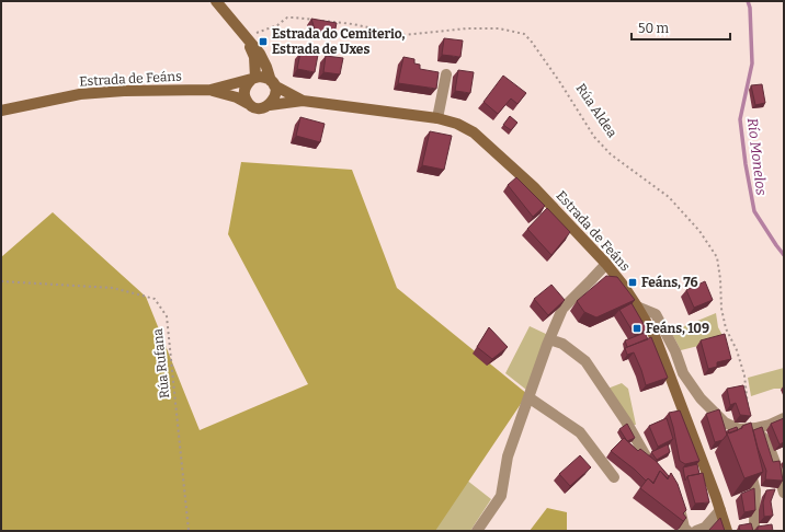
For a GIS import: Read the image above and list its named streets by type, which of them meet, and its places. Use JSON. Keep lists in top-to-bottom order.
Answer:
{
  "streets": {
    "street": ["Estrada de Feáns"],
    "path": ["Rúa Aldea", "Rúa Rufana"]
  },
  "water": ["Río Monelos"],
  "places": {
    "transit": ["Estrada do Cemiterio, Estrada de Uxes", "Feáns, 76", "Feáns, 109"]
  },
  "scale_bar": "50 m"
}
